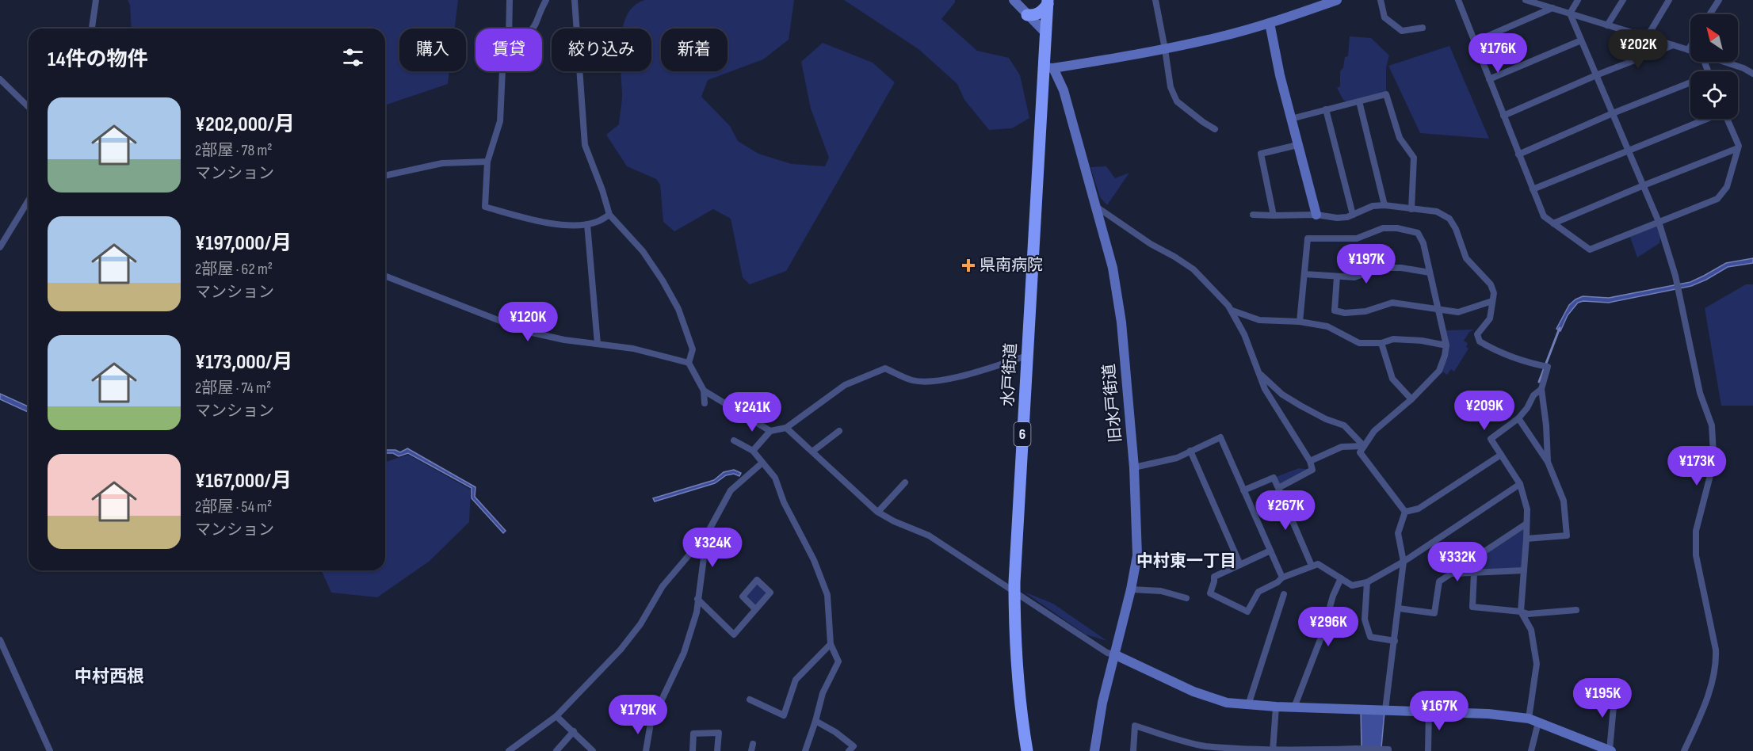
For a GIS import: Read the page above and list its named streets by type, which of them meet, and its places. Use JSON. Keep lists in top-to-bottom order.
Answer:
{
  "streets": {
    "highway": ["水戸街道", "6"],
    "street": ["旧水戸街道"]
  },
  "crossings": [
    ["水戸街道", "旧水戸街道"]
  ],
  "districts": ["中村東一丁目", "中村西根"],
  "places": {
    "health": ["県南病院"]
  },
  "north": "top left",
  "page": {
    "chip": [
      "購入",
      "賃貸",
      "絞り込み",
      "新着"
    ],
    "heading": "14件の物件",
    "price": [
      "¥202K",
      "¥176K",
      "¥197K",
      "¥120K",
      "¥209K",
      "¥241K",
      "¥173K",
      "¥267K",
      "¥324K",
      "¥332K",
      "¥296K",
      "¥195K",
      "¥167K",
      "¥179K"
    ],
    "list": [
      {
        "name": "¥202,000/月",
        "note": "2部屋 · 78 m² · マンション"
      },
      {
        "name": "¥197,000/月",
        "note": "2部屋 · 62 m² · マンション"
      },
      {
        "name": "¥173,000/月",
        "note": "2部屋 · 74 m² · マンション"
      },
      {
        "name": "¥167,000/月",
        "note": "2部屋 · 54 m² · マンション"
      }
    ]
  }
}
